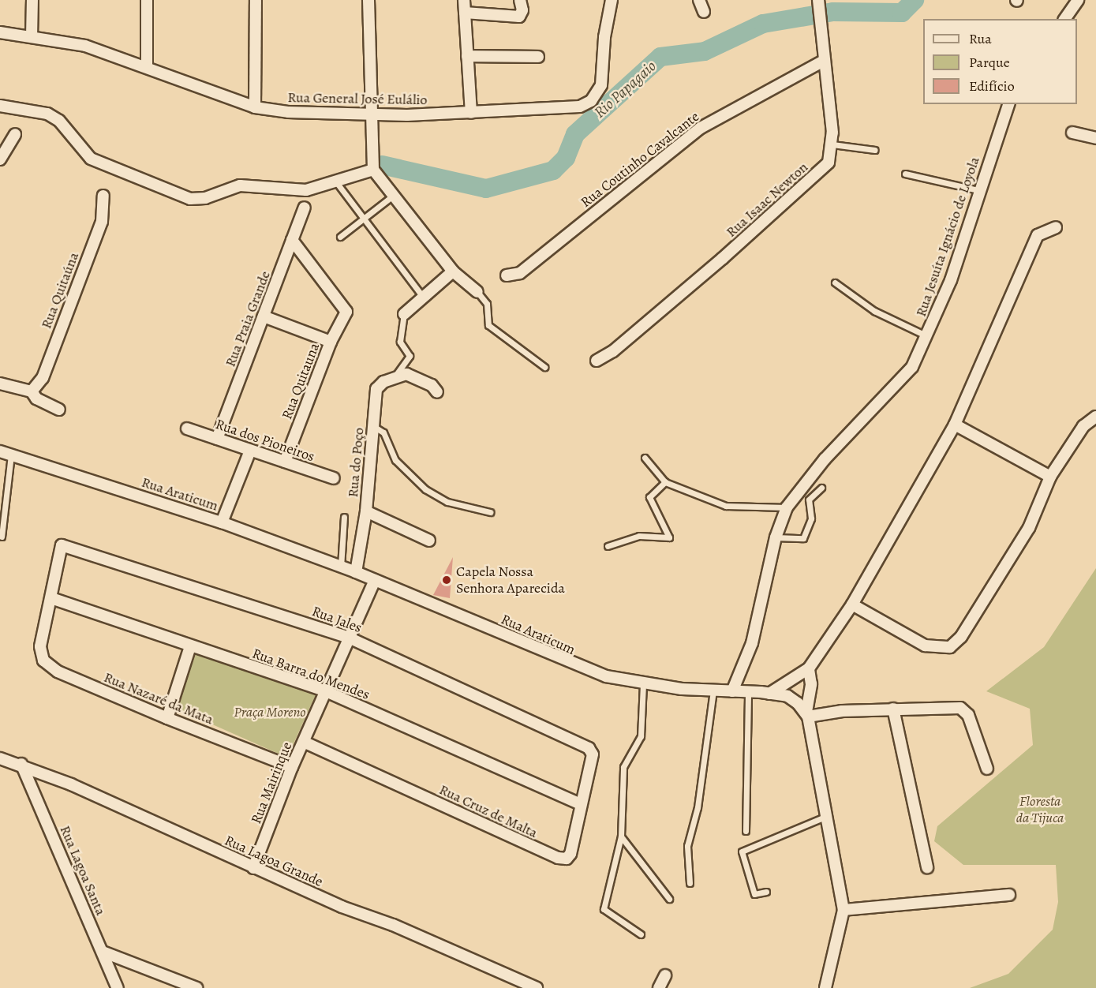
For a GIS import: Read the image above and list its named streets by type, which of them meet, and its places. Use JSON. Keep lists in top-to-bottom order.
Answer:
{
  "streets": {
    "street": [
      "Rua General José Eulálio",
      "Rua Coutinho Cavalcante",
      "Rua Isaac Newton",
      "Rua Jesuíta Ignácio de Loyola",
      "Rua Quitaúna",
      "Rua Praia Grande",
      "Rua Quitauna",
      "Rua dos Pioneiros",
      "Rua do Poço",
      "Rua Araticum",
      "Rua Jales",
      "Rua Barra do Mendes",
      "Rua Nazaré da Mata",
      "Rua Mairinque",
      "Rua Cruz de Malta",
      "Rua Lagoa Grande",
      "Rua Lagoa Santa"
    ]
  },
  "crossings": [
    ["Rua Coutinho Cavalcante", "Rua Isaac Newton"],
    ["Rua Jesuíta Ignácio de Loyola", "Rua Araticum"],
    ["Rua Praia Grande", "Rua Quitauna"],
    ["Rua Praia Grande", "Rua dos Pioneiros"],
    ["Rua Quitauna", "Rua dos Pioneiros"],
    ["Rua do Poço", "Rua Araticum"],
    ["Rua Araticum", "Rua Mairinque"],
    ["Rua Jales", "Rua Barra do Mendes"],
    ["Rua Jales", "Rua Nazaré da Mata"],
    ["Rua Jales", "Rua Mairinque"],
    ["Rua Jales", "Rua Cruz de Malta"],
    ["Rua Barra do Mendes", "Rua Nazaré da Mata"],
    ["Rua Barra do Mendes", "Rua Mairinque"],
    ["Rua Barra do Mendes", "Rua Cruz de Malta"],
    ["Rua Nazaré da Mata", "Rua Mairinque"],
    ["Rua Mairinque", "Rua Cruz de Malta"],
    ["Rua Mairinque", "Rua Lagoa Grande"],
    ["Rua Lagoa Grande", "Rua Lagoa Santa"]
  ],
  "water": ["Rio Papagaio"],
  "parks": ["Praça Moreno", "Floresta da Tijuca"],
  "places": ["Capela Nossa Senhora Aparecida"],
  "legend": ["Rua", "Parque", "Edifício"]
}
